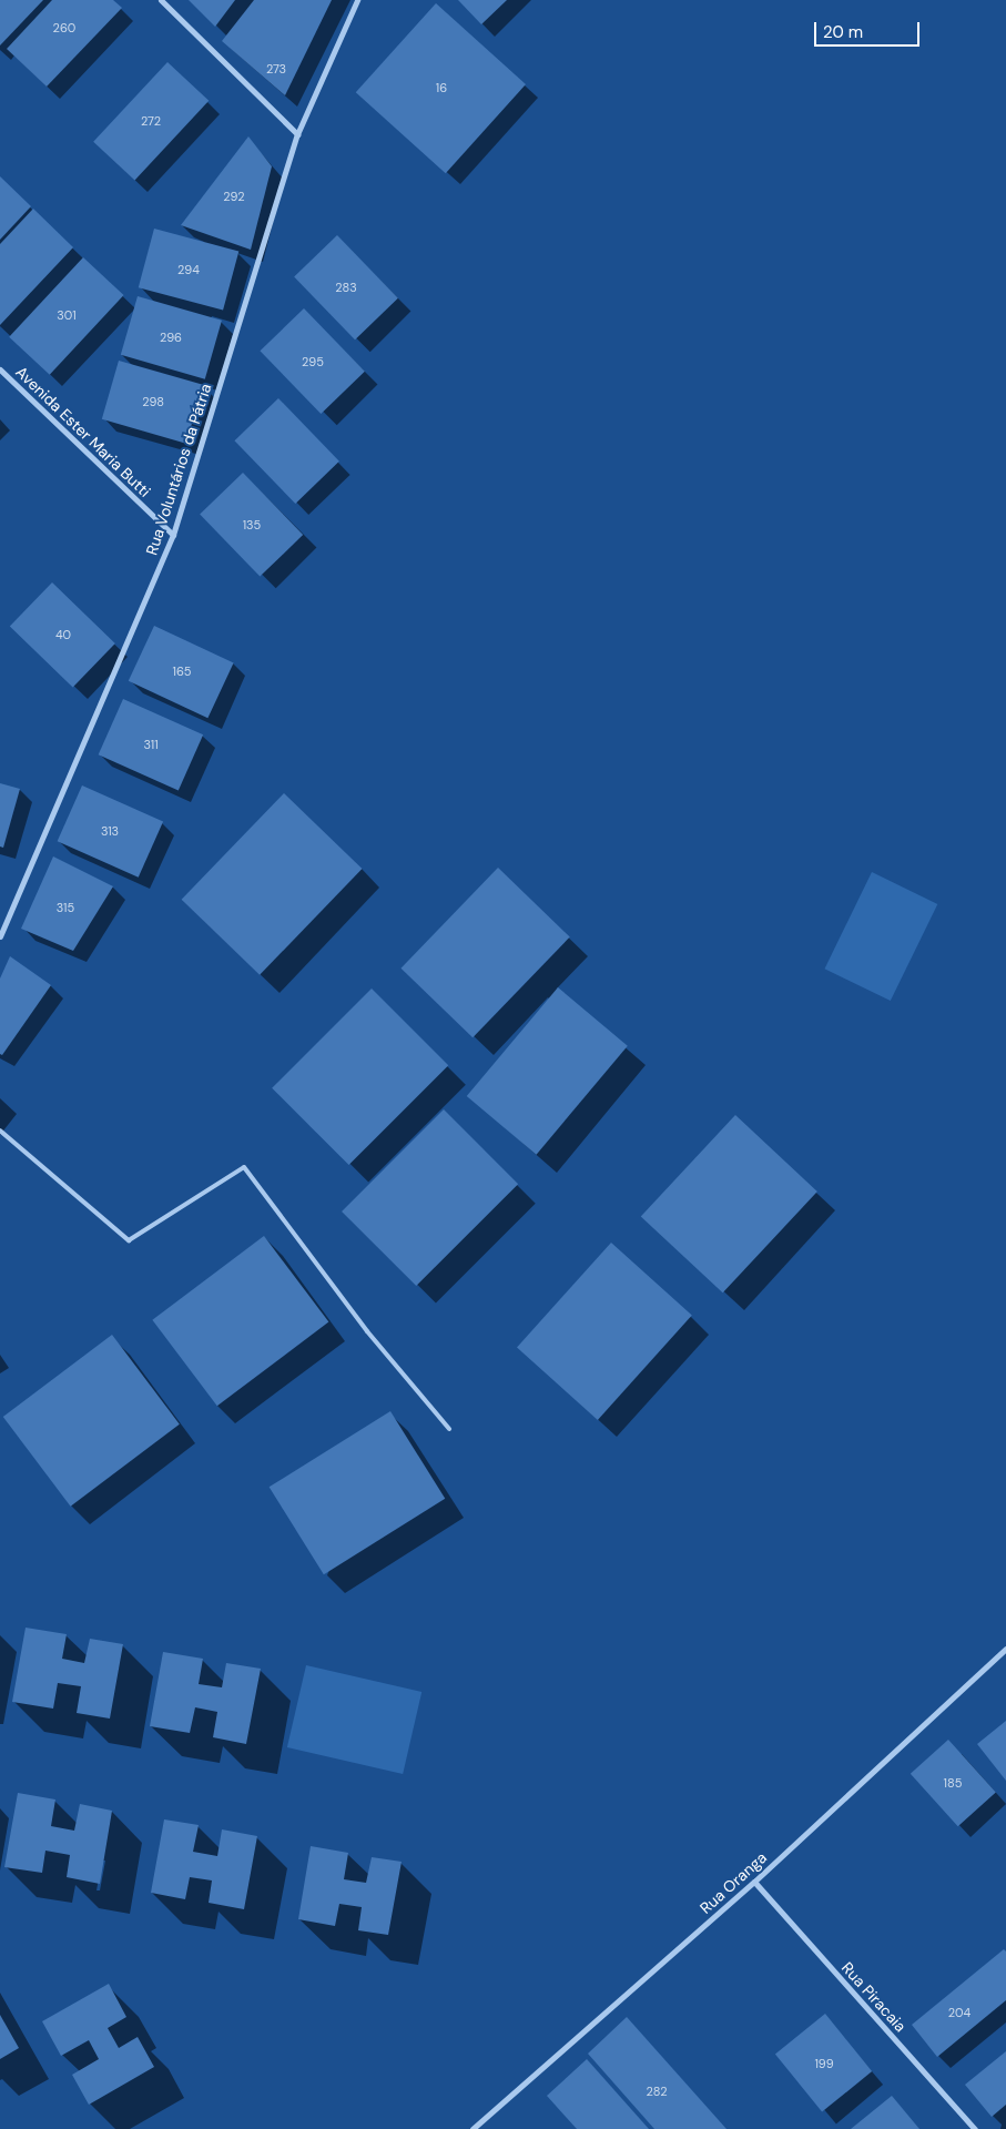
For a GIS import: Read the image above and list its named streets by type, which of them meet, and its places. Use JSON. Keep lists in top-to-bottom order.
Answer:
{
  "streets": {
    "street": [
      "Avenida Ester Maria Butti",
      "Rua Voluntários da Pátria",
      "Rua Oranga",
      "Rua Piracaia"
    ]
  },
  "crossings": [
    ["Avenida Ester Maria Butti", "Rua Voluntários da Pátria"],
    ["Rua Oranga", "Rua Piracaia"]
  ],
  "house_numbers": [
    "260",
    "273",
    "16",
    "272",
    "292",
    "294",
    "283",
    "301",
    "296",
    "295",
    "298",
    "135",
    "40",
    "165",
    "311",
    "313",
    "315",
    "185",
    "204",
    "199",
    "282"
  ],
  "scale_bar": "20 m"
}
